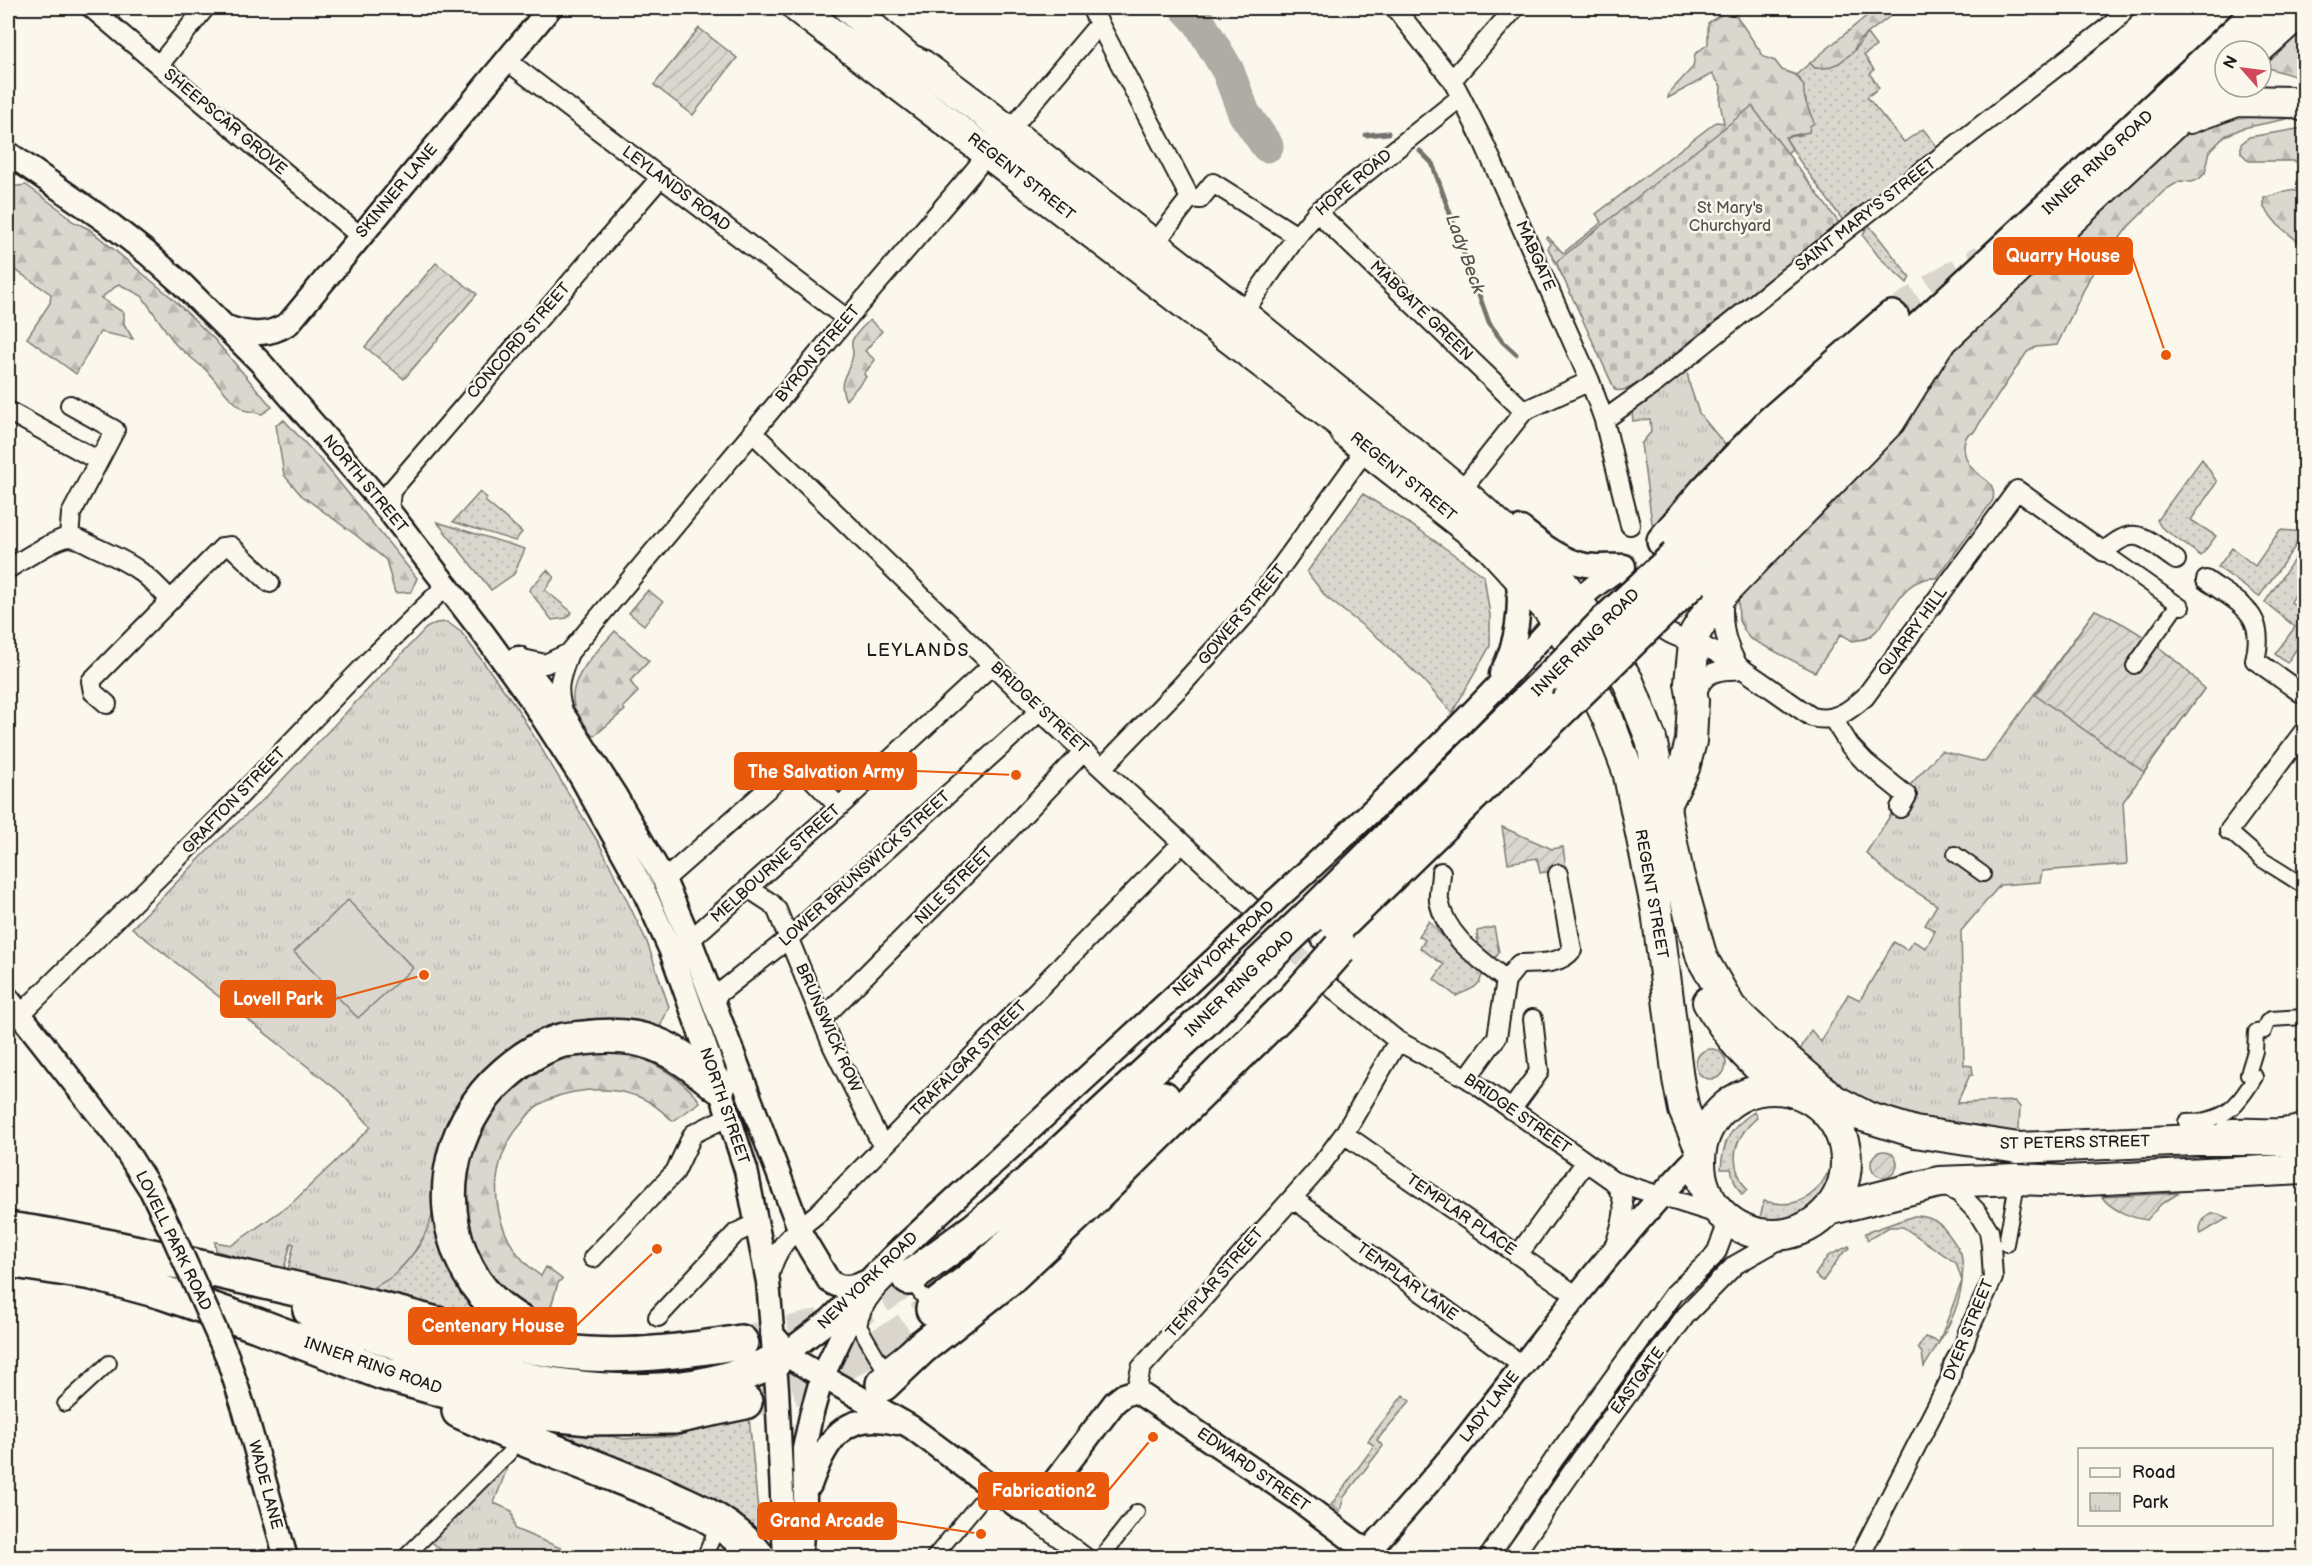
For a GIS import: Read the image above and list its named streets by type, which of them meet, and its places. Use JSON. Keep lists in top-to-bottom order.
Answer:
{
  "streets": {
    "highway": [
      "INNER RING ROAD",
      "REGENT STREET",
      "ST PETERS STREET",
      "EASTGATE"
    ],
    "street": [
      "SHEEPSCAR GROVE",
      "HOPE ROAD",
      "LEYLANDS ROAD",
      "SKINNER LANE",
      "SAINT MARY'S STREET",
      "MABGATE",
      "MABGATE GREEN",
      "CONCORD STREET",
      "BYRON STREET",
      "NORTH STREET",
      "GOWER STREET",
      "QUARRY HILL",
      "BRIDGE STREET",
      "GRAFTON STREET",
      "MELBOURNE STREET",
      "LOWER BRUNSWICK STREET",
      "NILE STREET",
      "NEW YORK ROAD",
      "BRUNSWICK ROW",
      "TRAFALGAR STREET",
      "TEMPLAR PLACE",
      "LOVELL PARK ROAD",
      "TEMPLAR LANE",
      "TEMPLAR STREET",
      "DYER STREET",
      "LADY LANE",
      "EDWARD STREET",
      "WADE LANE"
    ]
  },
  "crossings": [
    ["SHEEPSCAR GROVE", "SKINNER LANE"],
    ["REGENT STREET", "HOPE ROAD"],
    ["REGENT STREET", "BYRON STREET"],
    ["REGENT STREET", "GOWER STREET"],
    ["REGENT STREET", "BRIDGE STREET"],
    ["REGENT STREET", "NEW YORK ROAD"],
    ["REGENT STREET", "ST PETERS STREET"],
    ["REGENT STREET", "EASTGATE"],
    ["REGENT STREET", "LADY LANE"],
    ["HOPE ROAD", "MABGATE"],
    ["HOPE ROAD", "MABGATE GREEN"],
    ["LEYLANDS ROAD", "SKINNER LANE"],
    ["LEYLANDS ROAD", "CONCORD STREET"],
    ["LEYLANDS ROAD", "BYRON STREET"],
    ["SKINNER LANE", "NORTH STREET"],
    ["SAINT MARY'S STREET", "MABGATE"],
    ["CONCORD STREET", "NORTH STREET"],
    ["BYRON STREET", "NORTH STREET"],
    ["BYRON STREET", "BRIDGE STREET"],
    ["NORTH STREET", "GRAFTON STREET"],
    ["NORTH STREET", "MELBOURNE STREET"],
    ["NORTH STREET", "LOWER BRUNSWICK STREET"],
    ["NORTH STREET", "NEW YORK ROAD"],
    ["NORTH STREET", "TRAFALGAR STREET"],
    ["GOWER STREET", "BRIDGE STREET"],
    ["BRIDGE STREET", "MELBOURNE STREET"],
    ["BRIDGE STREET", "LOWER BRUNSWICK STREET"],
    ["BRIDGE STREET", "NILE STREET"],
    ["BRIDGE STREET", "TRAFALGAR STREET"],
    ["BRIDGE STREET", "ST PETERS STREET"],
    ["BRIDGE STREET", "TEMPLAR STREET"],
    ["BRIDGE STREET", "EASTGATE"],
    ["BRIDGE STREET", "LADY LANE"],
    ["GRAFTON STREET", "LOVELL PARK ROAD"],
    ["MELBOURNE STREET", "BRUNSWICK ROW"],
    ["LOWER BRUNSWICK STREET", "BRUNSWICK ROW"],
    ["NILE STREET", "BRUNSWICK ROW"],
    ["BRUNSWICK ROW", "TRAFALGAR STREET"],
    ["ST PETERS STREET", "EASTGATE"],
    ["ST PETERS STREET", "LADY LANE"],
    ["TEMPLAR PLACE", "TEMPLAR STREET"],
    ["TEMPLAR PLACE", "LADY LANE"],
    ["LOVELL PARK ROAD", "WADE LANE"],
    ["TEMPLAR LANE", "TEMPLAR STREET"],
    ["TEMPLAR LANE", "LADY LANE"],
    ["TEMPLAR STREET", "EDWARD STREET"],
    ["EASTGATE", "LADY LANE"],
    ["LADY LANE", "EDWARD STREET"]
  ],
  "districts": ["LEYLANDS"],
  "water": ["Lady Beck"],
  "parks": ["St Mary's Churchyard"],
  "places": [
    "Quarry House",
    "The Salvation Army",
    "Lovell Park",
    "Centenary House",
    "Fabrication2",
    "Grand Arcade"
  ],
  "legend": ["Road", "Park"],
  "north": "top left"
}
